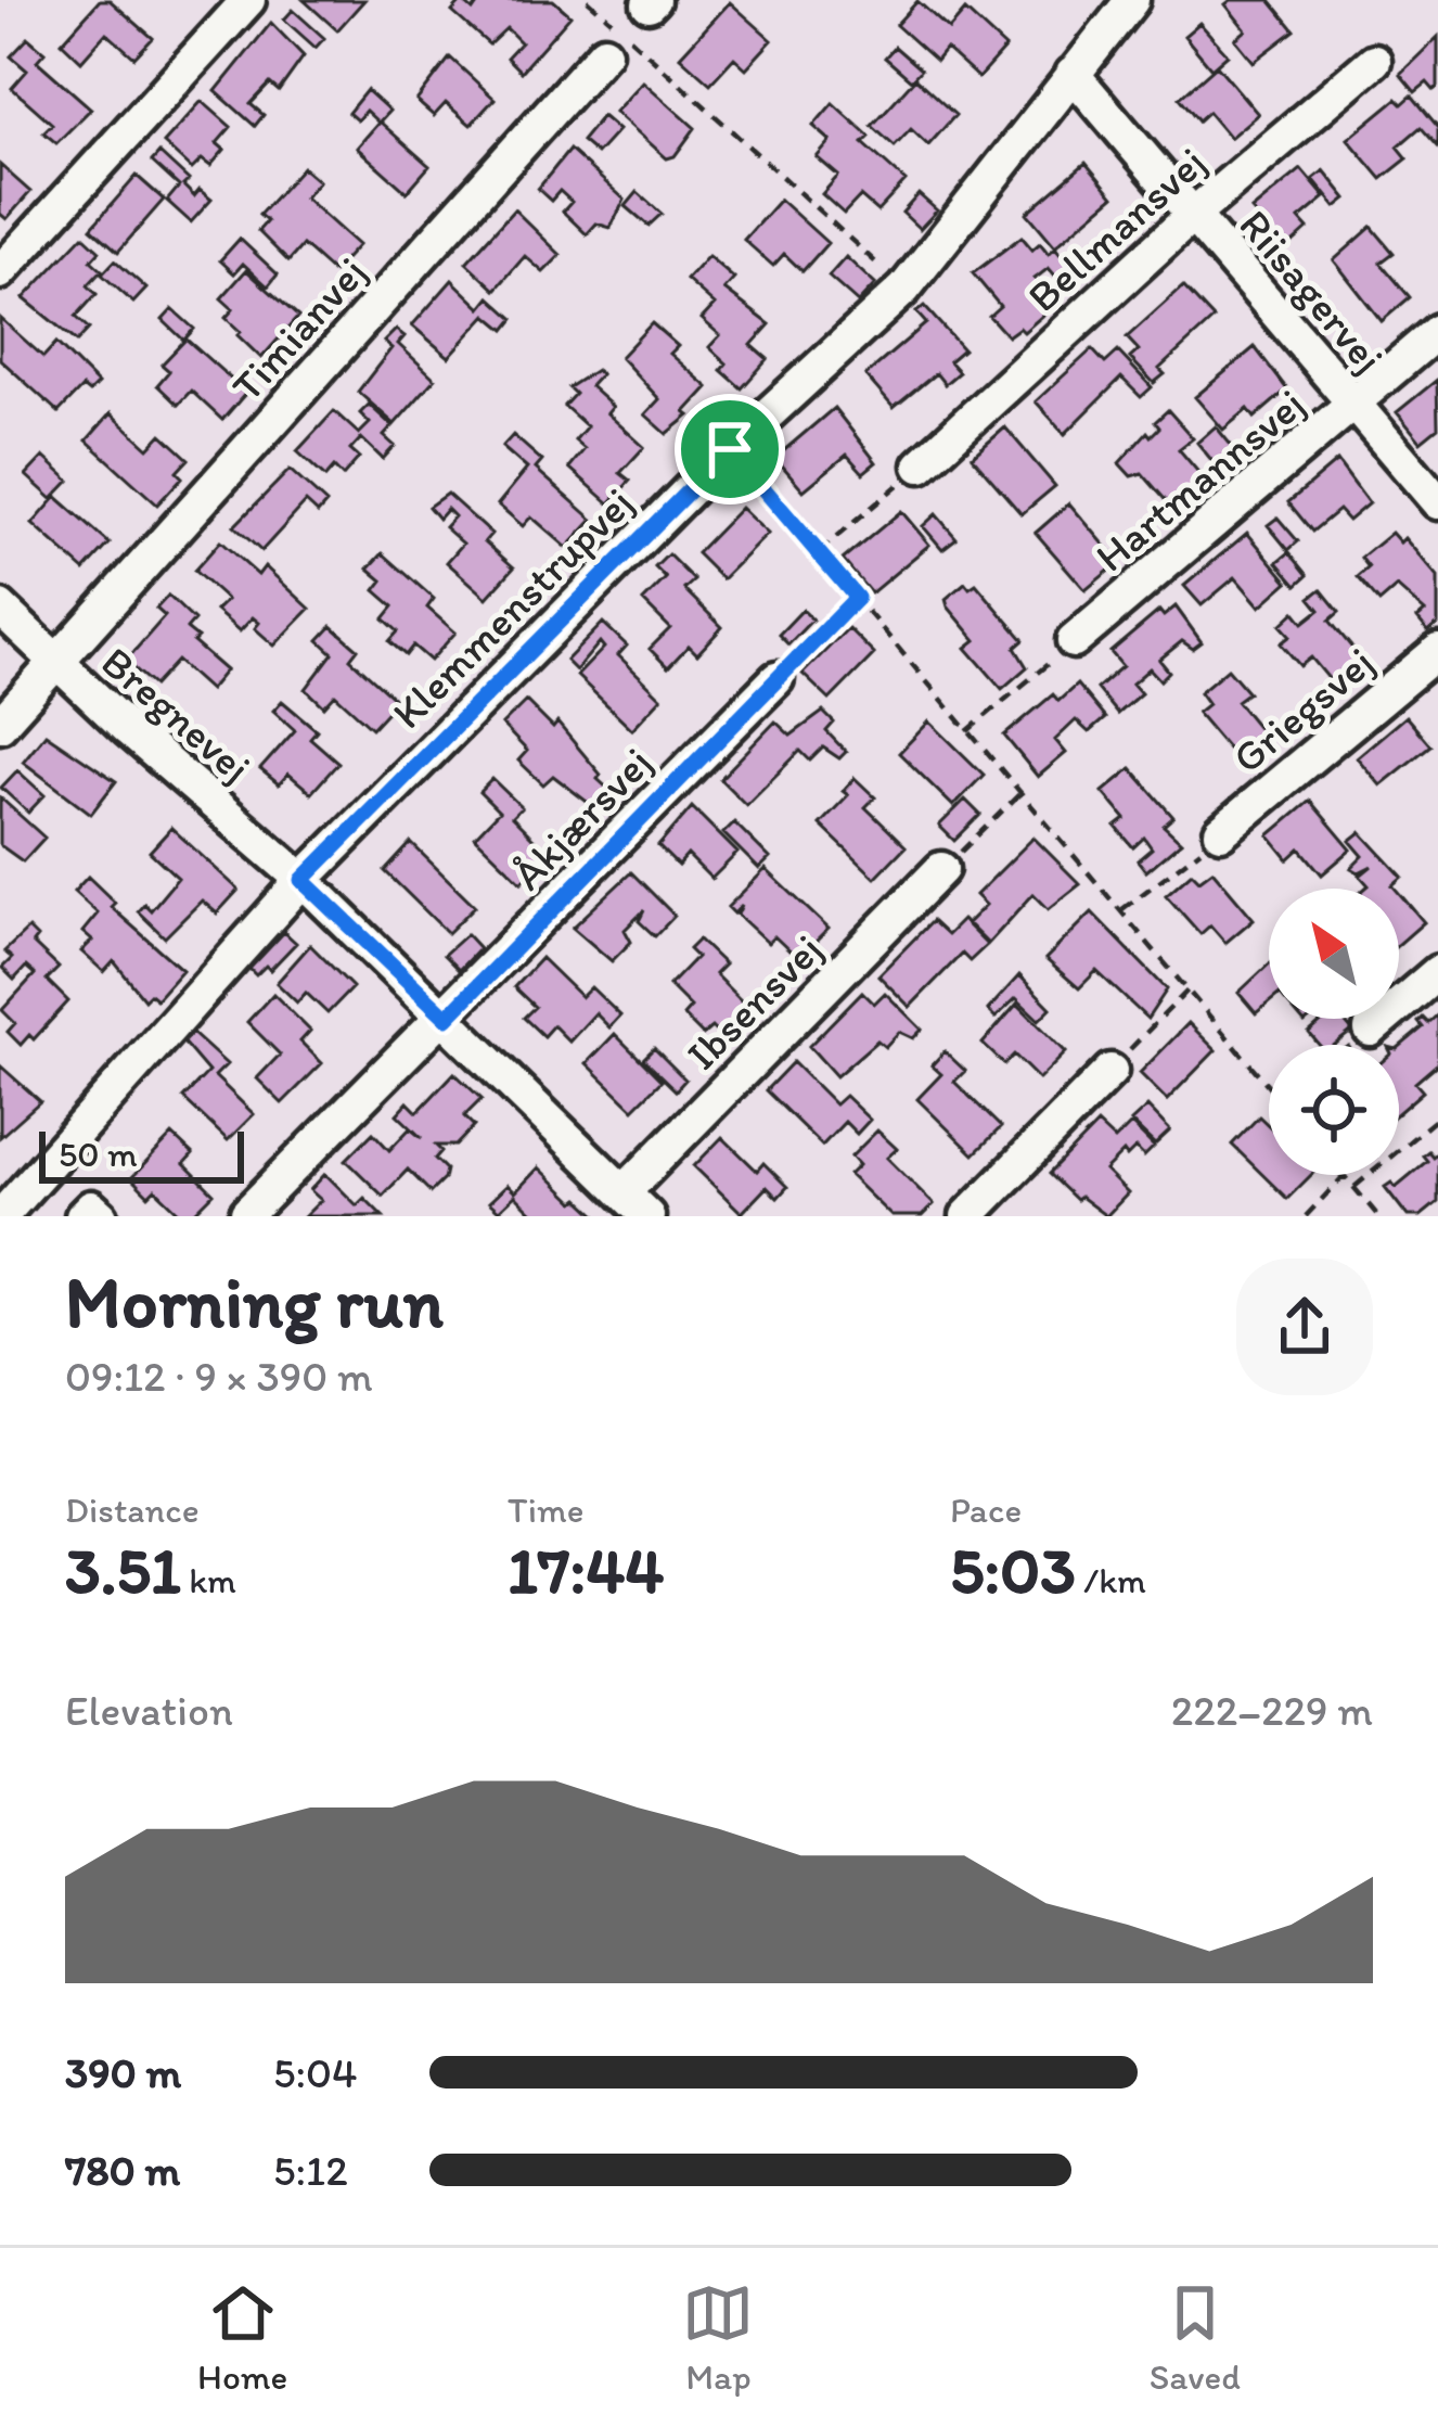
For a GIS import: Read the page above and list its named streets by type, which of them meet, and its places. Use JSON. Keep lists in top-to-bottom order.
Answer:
{
  "streets": {
    "street": [
      "Bellmansvej",
      "Riisagervej",
      "Timianvej",
      "Hartmannsvej",
      "Klemmenstrupvej",
      "Griegsvej",
      "Bregnevej",
      "Åkjærsvej",
      "Ibsensvej"
    ]
  },
  "crossings": [
    ["Bellmansvej", "Riisagervej"],
    ["Riisagervej", "Hartmannsvej"],
    ["Riisagervej", "Klemmenstrupvej"],
    ["Timianvej", "Bregnevej"],
    ["Klemmenstrupvej", "Bregnevej"],
    ["Bregnevej", "Åkjærsvej"],
    ["Bregnevej", "Ibsensvej"]
  ],
  "scale_bar": "50 m",
  "north": "top left",
  "page": {
    "scale": "50 m",
    "heading": ["Morning run", "09:12 · 9 × 390 m"],
    "stats": [
      ["Distance", "3.51 km"],
      ["Time", "17:44"],
      ["Pace", "5:03 /km"]
    ],
    "chart": ["Elevation", "222–229 m"],
    "list": [
      {
        "name": "390 m",
        "note": "5:04"
      },
      {
        "name": "780 m",
        "note": "5:12"
      }
    ],
    "tabs": ["Home", "Map", "Saved"]
  }
}
